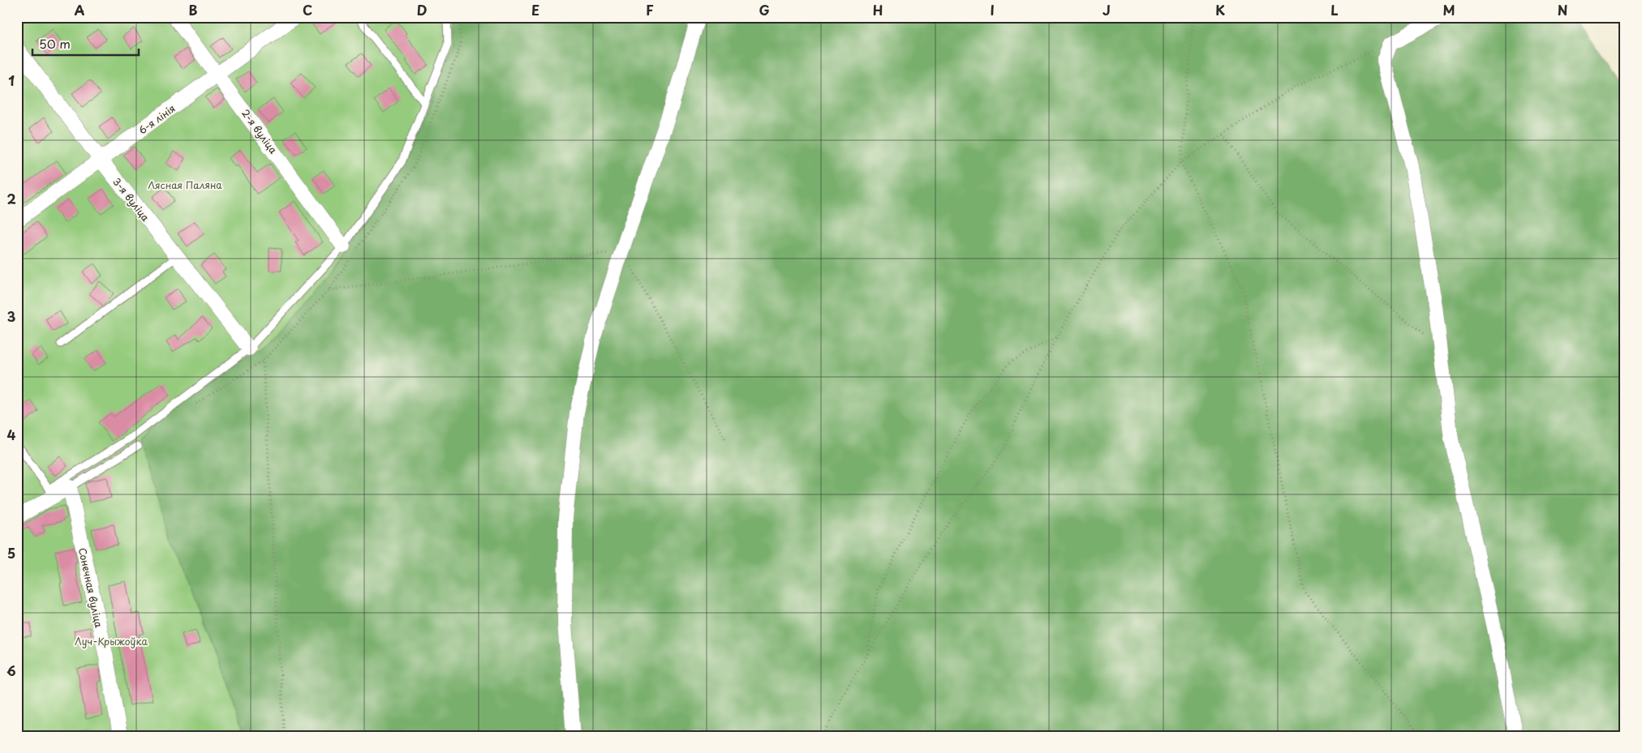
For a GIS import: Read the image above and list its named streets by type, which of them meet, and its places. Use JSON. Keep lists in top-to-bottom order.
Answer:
{
  "streets": {
    "street": [
      "6-я лінія",
      "2-я вуліца",
      "3-я вуліца",
      "Сонечная вуліца"
    ]
  },
  "crossings": [
    ["6-я лінія", "2-я вуліца"],
    ["6-я лінія", "3-я вуліца"]
  ],
  "parks": ["Лясная Паляна", "Луч-Крыжоўка"],
  "scale_bar": "50 m",
  "grid": {
    "columns": [
      "A",
      "B",
      "C",
      "D",
      "E",
      "F",
      "G",
      "H",
      "I",
      "J",
      "K",
      "L",
      "M",
      "N"
    ],
    "rows": [
      "1",
      "2",
      "3",
      "4",
      "5",
      "6"
    ]
  }
}
